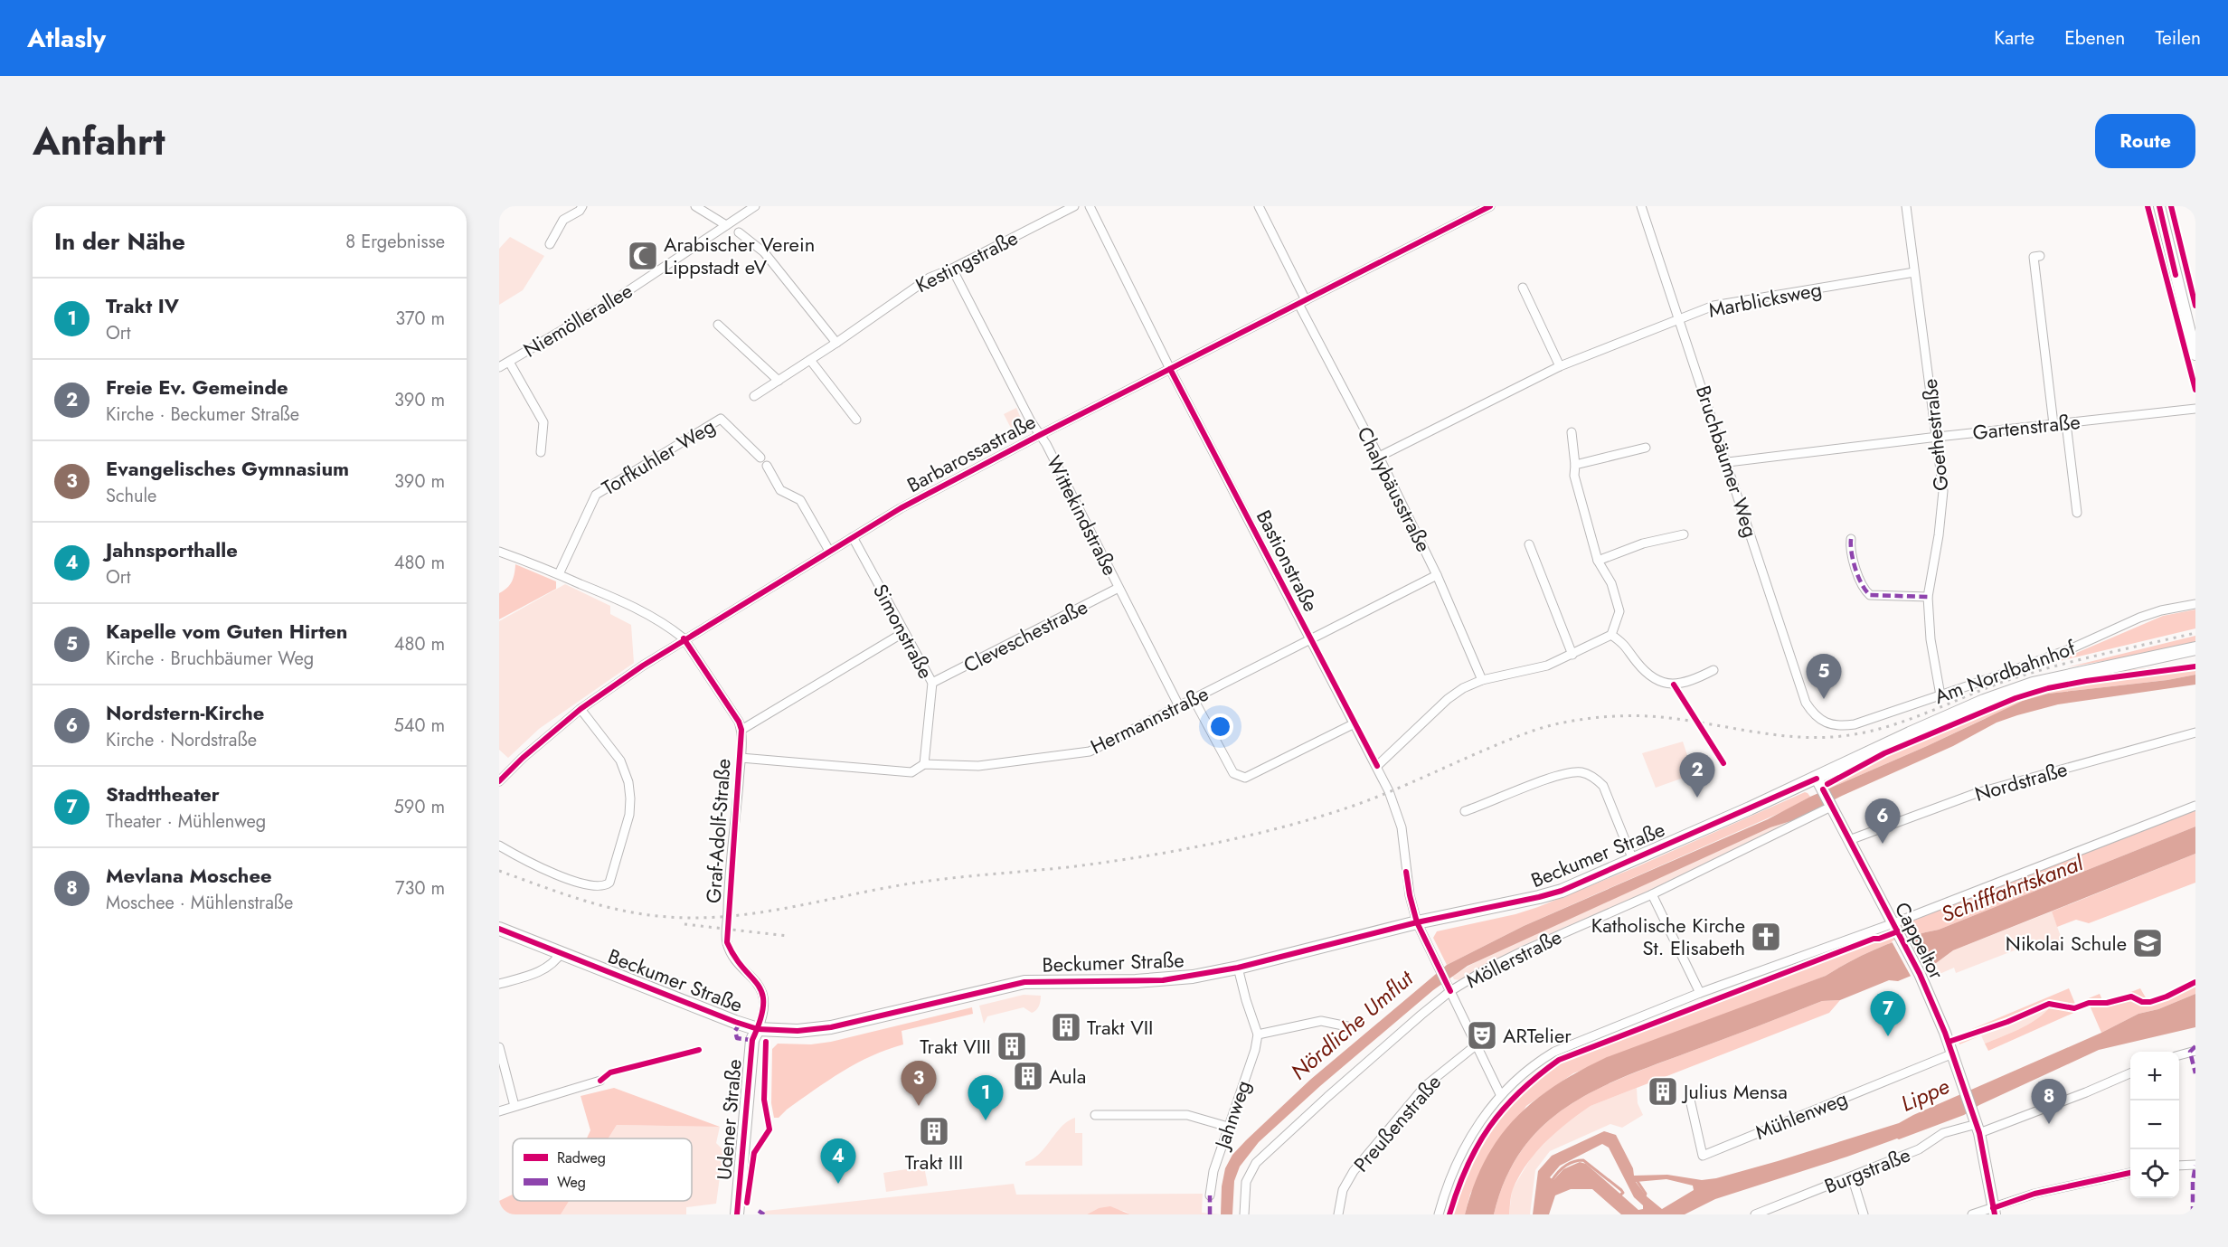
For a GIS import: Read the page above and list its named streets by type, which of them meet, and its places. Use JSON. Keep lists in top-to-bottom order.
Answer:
{
  "streets": {
    "main road": ["Beckumer Straße", "Udener Straße"],
    "street": [
      "Kestingstraße",
      "Marblicksweg",
      "Niemöllerallee",
      "Gartenstraße",
      "Goethestraße",
      "Barbarossastraße",
      "Torfkuhler Weg",
      "Bruchbäumer Weg",
      "Chalybäusstraße",
      "Wittekindstraße",
      "Bastionstraße",
      "Simonstraße",
      "Cleveschestraße",
      "Am Nordbahnhof",
      "Hermannstraße",
      "Nordstraße",
      "Graf-Adolf-Straße",
      "Cappeltor",
      "Möllerstraße",
      "Jahnweg",
      "Mühlenweg",
      "Preußenstraße",
      "Burgstraße"
    ]
  },
  "crossings": [
    ["Kestingstraße", "Wittekindstraße"],
    ["Marblicksweg", "Goethestraße"],
    ["Marblicksweg", "Bruchbäumer Weg"],
    ["Marblicksweg", "Chalybäusstraße"],
    ["Gartenstraße", "Goethestraße"],
    ["Gartenstraße", "Bruchbäumer Weg"],
    ["Goethestraße", "Am Nordbahnhof"],
    ["Barbarossastraße", "Chalybäusstraße"],
    ["Barbarossastraße", "Wittekindstraße"],
    ["Barbarossastraße", "Bastionstraße"],
    ["Barbarossastraße", "Simonstraße"],
    ["Barbarossastraße", "Graf-Adolf-Straße"],
    ["Torfkuhler Weg", "Graf-Adolf-Straße"],
    ["Bruchbäumer Weg", "Am Nordbahnhof"],
    ["Chalybäusstraße", "Hermannstraße"],
    ["Wittekindstraße", "Cleveschestraße"],
    ["Wittekindstraße", "Hermannstraße"],
    ["Bastionstraße", "Hermannstraße"],
    ["Bastionstraße", "Beckumer Straße"],
    ["Bastionstraße", "Möllerstraße"],
    ["Bastionstraße", "Preußenstraße"],
    ["Simonstraße", "Cleveschestraße"],
    ["Simonstraße", "Hermannstraße"],
    ["Hermannstraße", "Graf-Adolf-Straße"],
    ["Nordstraße", "Cappeltor"],
    ["Graf-Adolf-Straße", "Beckumer Straße"],
    ["Graf-Adolf-Straße", "Udener Straße"],
    ["Beckumer Straße", "Cappeltor"],
    ["Beckumer Straße", "Udener Straße"],
    ["Cappeltor", "Möllerstraße"],
    ["Cappeltor", "Mühlenweg"],
    ["Cappeltor", "Burgstraße"]
  ],
  "water": ["Schifffahrtskanal", "Nördliche Umflut", "Lippe"],
  "places": {
    "mosque": ["Arabischer Verein Lippstadt eV"],
    "church": ["Katholische Kirche St. Elisabeth"],
    "school or university": ["Nikolai Schule"],
    "building": [
      "Trakt VII",
      "Trakt VIII",
      "Aula",
      "Julius Mensa",
      "Trakt III"
    ],
    "theatre": ["ARTelier"]
  },
  "legend": ["Radweg", "Weg"],
  "page": {
    "header": "Atlasly",
    "nav": ["Karte", "Ebenen", "Teilen"],
    "title": "Anfahrt",
    "buttons": "Route",
    "heading": ["In der Nähe", "8 Ergebnisse"],
    "list": [
      {
        "mark": "1",
        "name": "Trakt IV",
        "note": "Ort",
        "value": "370 m"
      },
      {
        "mark": "2",
        "name": "Freie Ev. Gemeinde",
        "note": "Kirche · Beckumer Straße",
        "value": "390 m"
      },
      {
        "mark": "3",
        "name": "Evangelisches Gymnasium",
        "note": "Schule",
        "value": "390 m"
      },
      {
        "mark": "4",
        "name": "Jahnsporthalle",
        "note": "Ort",
        "value": "480 m"
      },
      {
        "mark": "5",
        "name": "Kapelle vom Guten Hirten",
        "note": "Kirche · Bruchbäumer Weg",
        "value": "480 m"
      },
      {
        "mark": "6",
        "name": "Nordstern-Kirche",
        "note": "Kirche · Nordstraße",
        "value": "540 m"
      },
      {
        "mark": "7",
        "name": "Stadttheater",
        "note": "Theater · Mühlenweg",
        "value": "590 m"
      },
      {
        "mark": "8",
        "name": "Mevlana Moschee",
        "note": "Moschee · Mühlenstraße",
        "value": "730 m"
      }
    ],
    "pins": [
      "5",
      "2",
      "6",
      "7",
      "3",
      "1",
      "8",
      "4"
    ],
    "map_buttons": ["+", "−"]
  }
}
